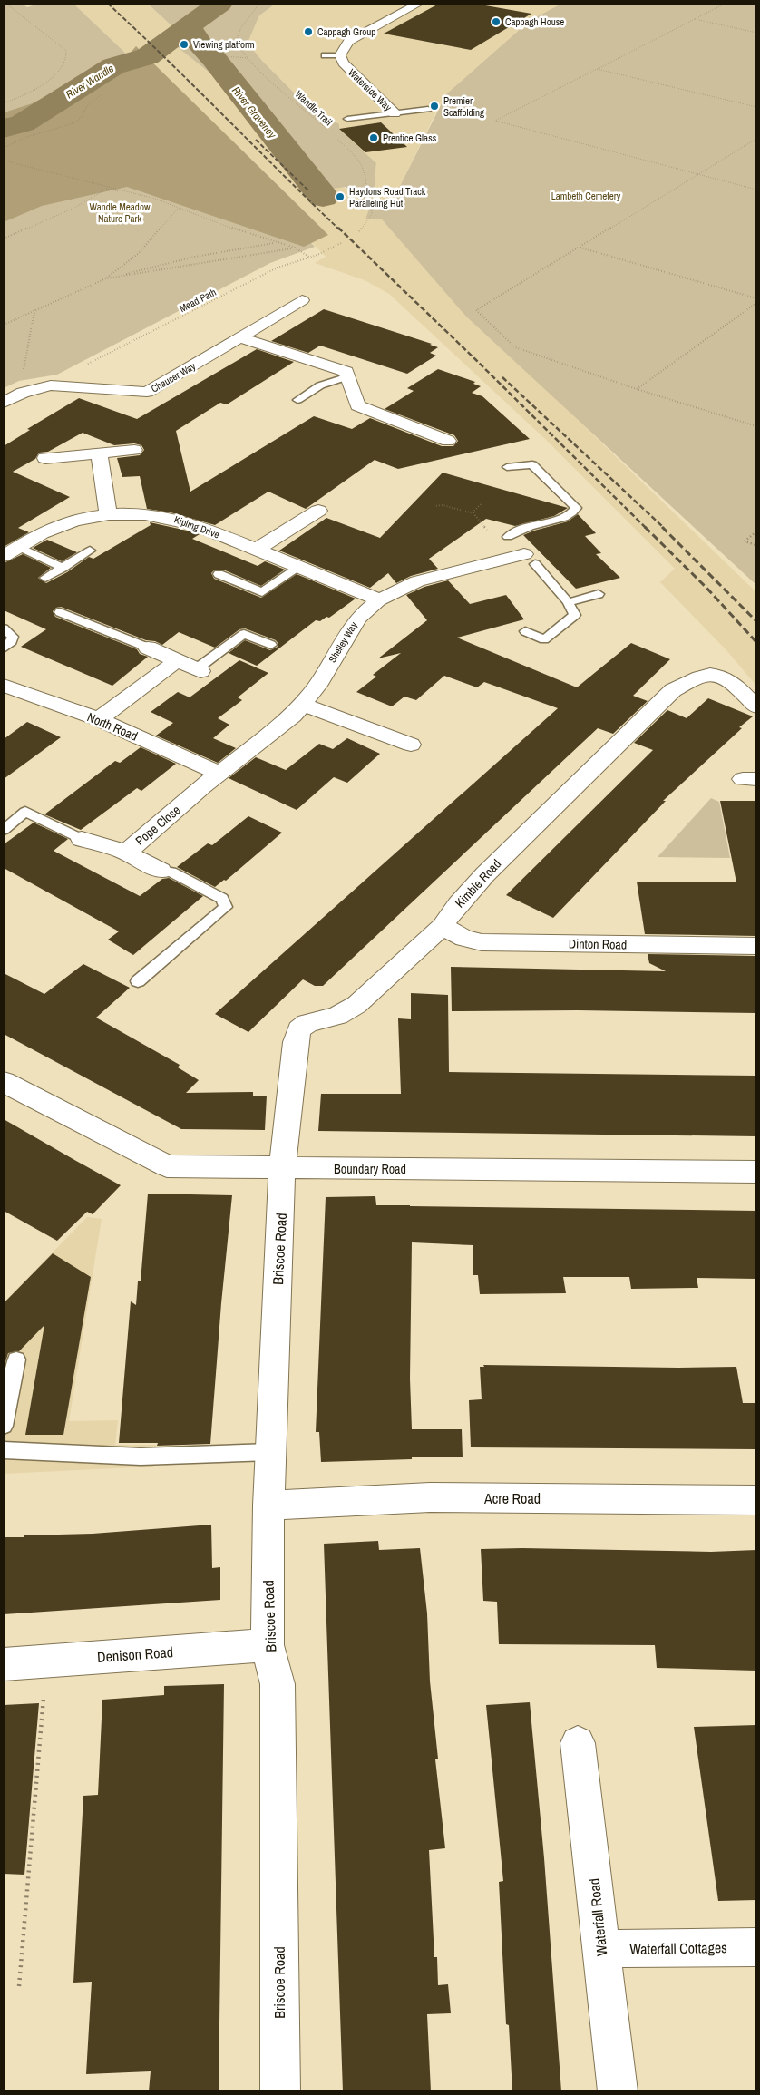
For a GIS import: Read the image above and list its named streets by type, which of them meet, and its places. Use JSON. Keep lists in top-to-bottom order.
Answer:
{
  "streets": {
    "street": [
      "Waterside Way",
      "Chaucer Way",
      "Kipling Drive",
      "Shelley Way",
      "North Road",
      "Pope Close",
      "Kimble Road",
      "Dinton Road",
      "Boundary Road",
      "Briscoe Road",
      "Acre Road",
      "Denison Road",
      "Waterfall Road",
      "Waterfall Cottages"
    ],
    "path": ["Wandle Trail", "Mead Path"]
  },
  "crossings": [
    ["Kipling Drive", "Shelley Way"],
    ["Shelley Way", "North Road"],
    ["Shelley Way", "Pope Close"],
    ["North Road", "Pope Close"],
    ["Kimble Road", "Dinton Road"],
    ["Kimble Road", "Boundary Road"],
    ["Kimble Road", "Briscoe Road"],
    ["Boundary Road", "Briscoe Road"],
    ["Briscoe Road", "Acre Road"],
    ["Briscoe Road", "Denison Road"],
    ["Waterfall Road", "Waterfall Cottages"]
  ],
  "water": ["River Wandle", "River Graveney"],
  "parks": ["Lambeth Cemetery", "Wandle Meadow Nature Park"],
  "places": [
    "Cappagh House",
    "Cappagh Group",
    "Viewing platform",
    "Premier Scaffolding",
    "Prentice Glass",
    "Haydons Road Track Paralleling Hut"
  ]
}
